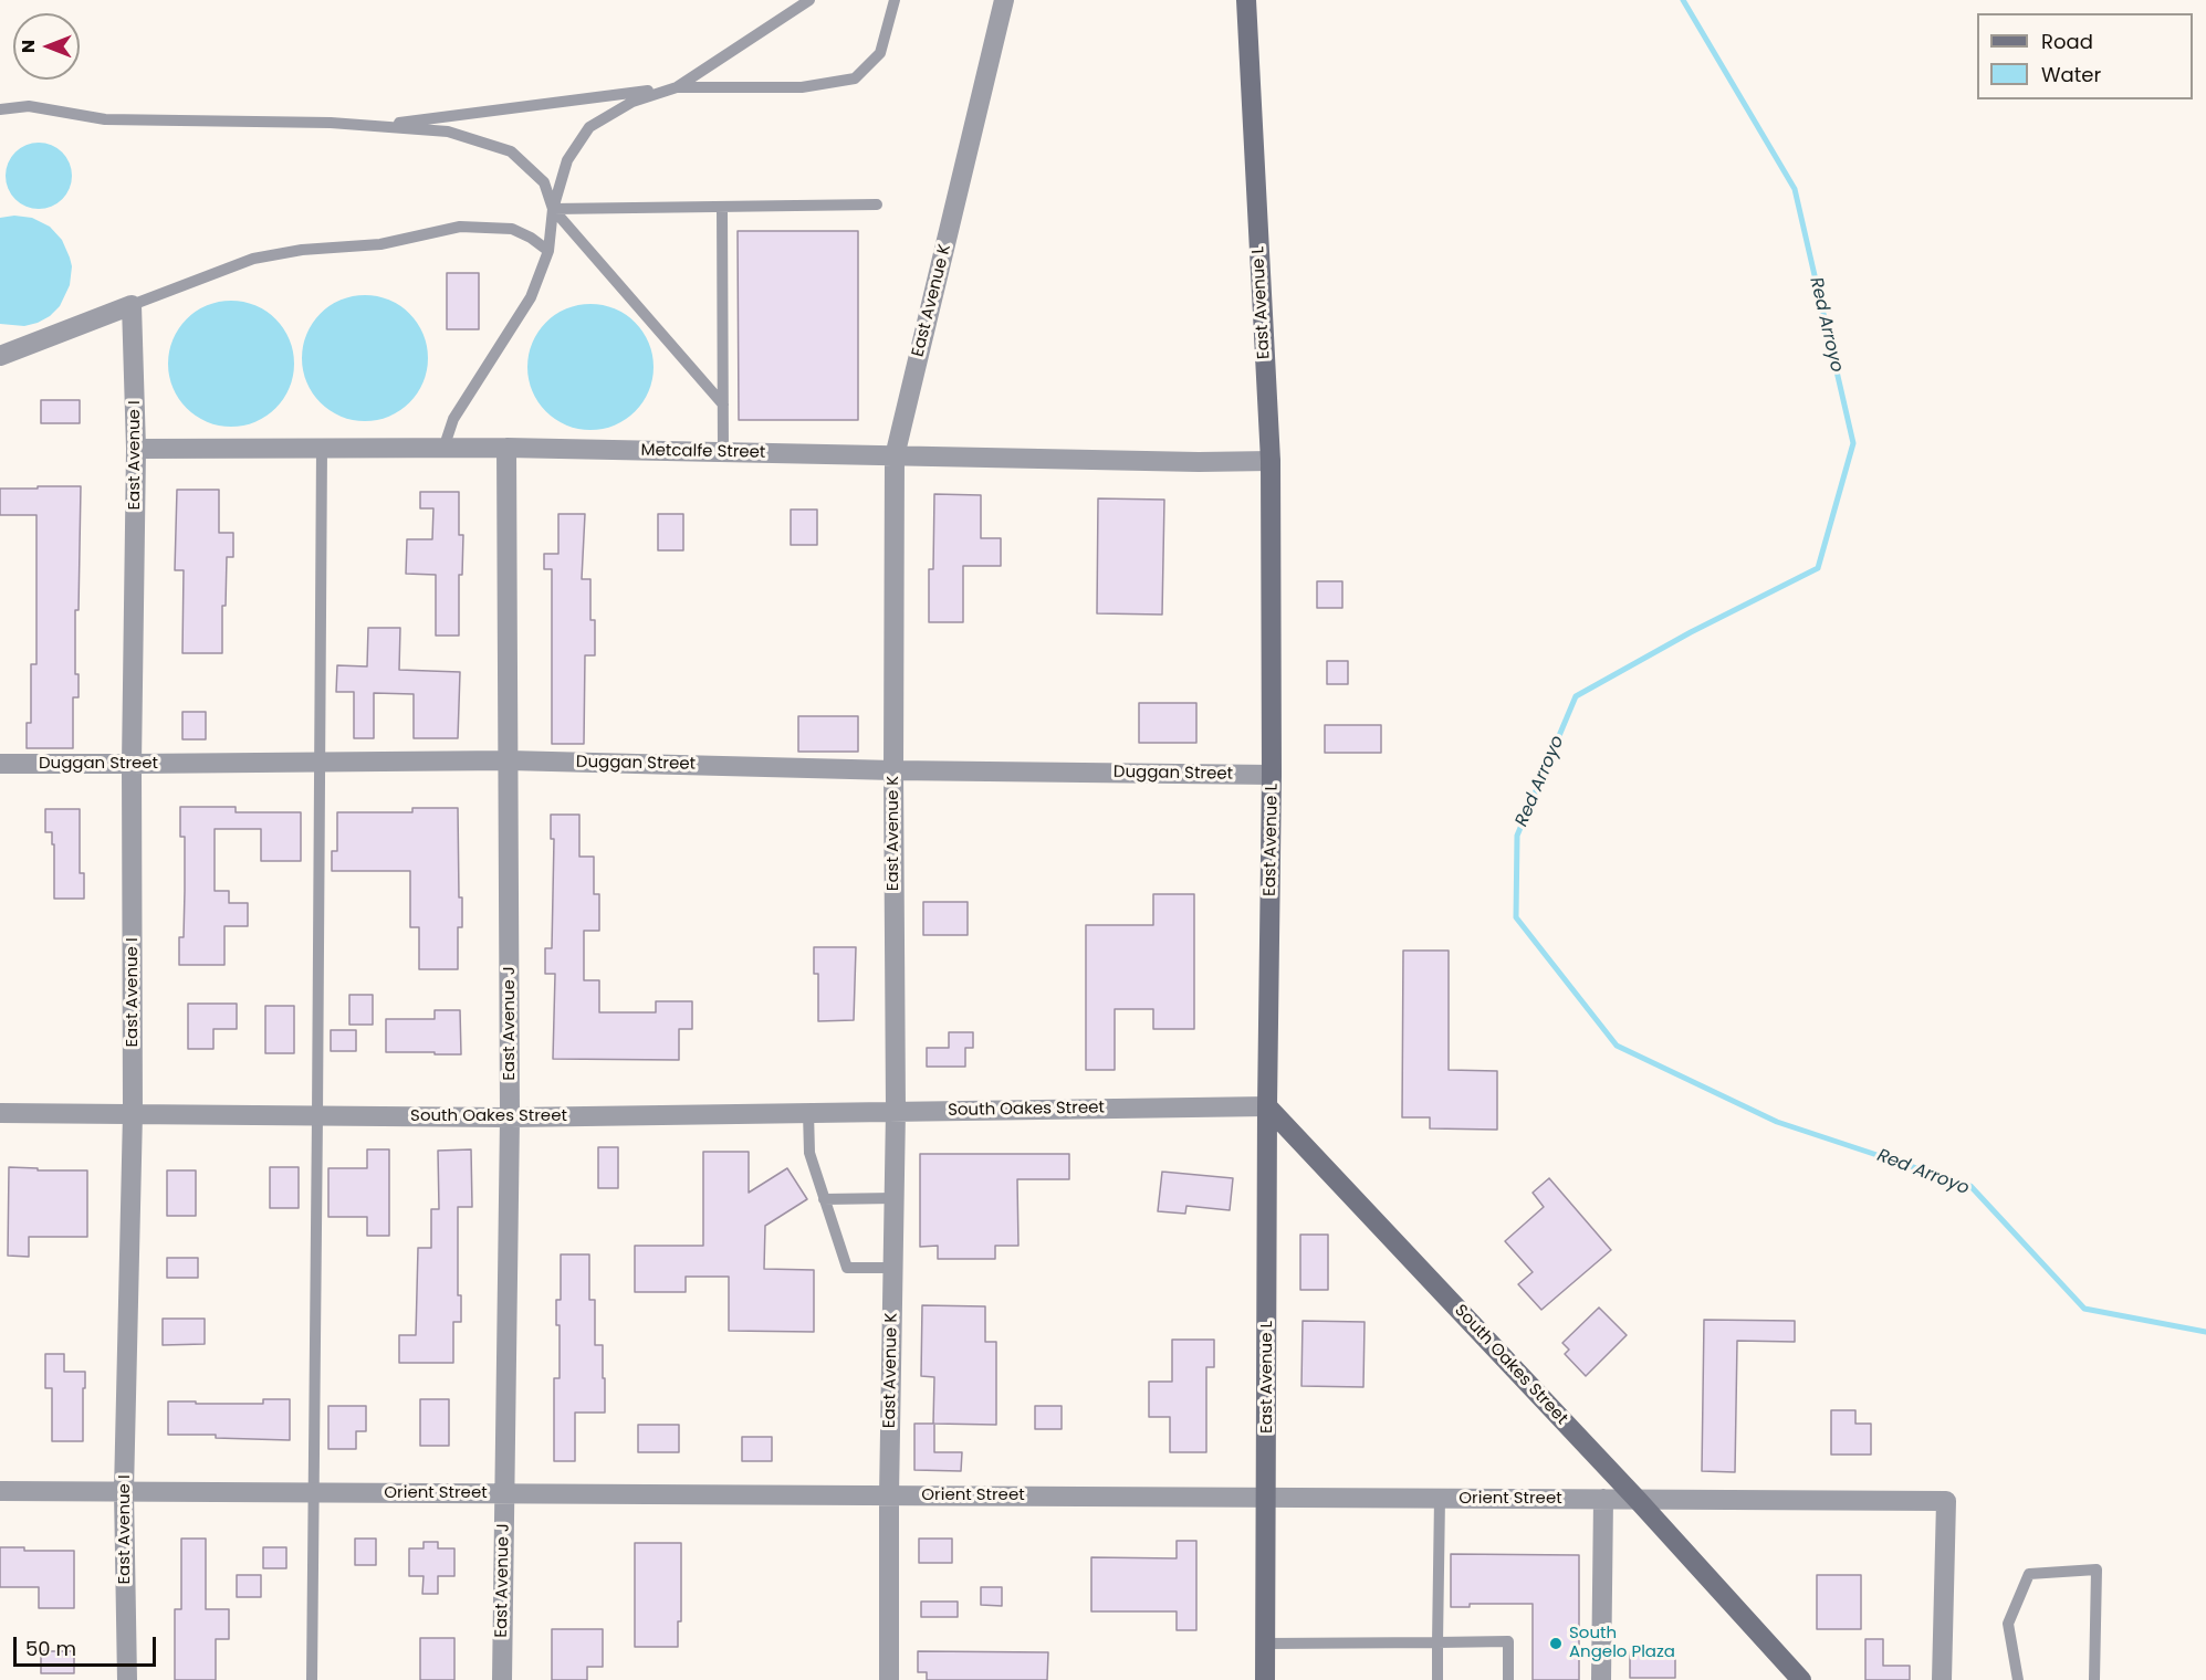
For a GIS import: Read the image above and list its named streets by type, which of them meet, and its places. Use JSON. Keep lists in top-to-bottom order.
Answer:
{
  "streets": {
    "main road": ["East Avenue L", "South Oakes Street"],
    "street": [
      "East Avenue K",
      "Metcalfe Street",
      "East Avenue I",
      "Duggan Street",
      "East Avenue J",
      "Orient Street"
    ]
  },
  "crossings": [
    ["East Avenue K", "Metcalfe Street"],
    ["East Avenue K", "Duggan Street"],
    ["East Avenue K", "South Oakes Street"],
    ["East Avenue K", "Orient Street"],
    ["East Avenue L", "Metcalfe Street"],
    ["East Avenue L", "Duggan Street"],
    ["East Avenue L", "South Oakes Street"],
    ["East Avenue L", "Orient Street"],
    ["Metcalfe Street", "East Avenue I"],
    ["Metcalfe Street", "East Avenue J"],
    ["East Avenue I", "Duggan Street"],
    ["East Avenue I", "South Oakes Street"],
    ["East Avenue I", "Orient Street"],
    ["Duggan Street", "East Avenue J"],
    ["East Avenue J", "South Oakes Street"],
    ["East Avenue J", "Orient Street"],
    ["South Oakes Street", "Orient Street"]
  ],
  "water": ["Red Arroyo"],
  "places": ["South Angelo Plaza"],
  "legend": ["Road", "Water"],
  "scale_bar": "50 m",
  "north": "left"
}
